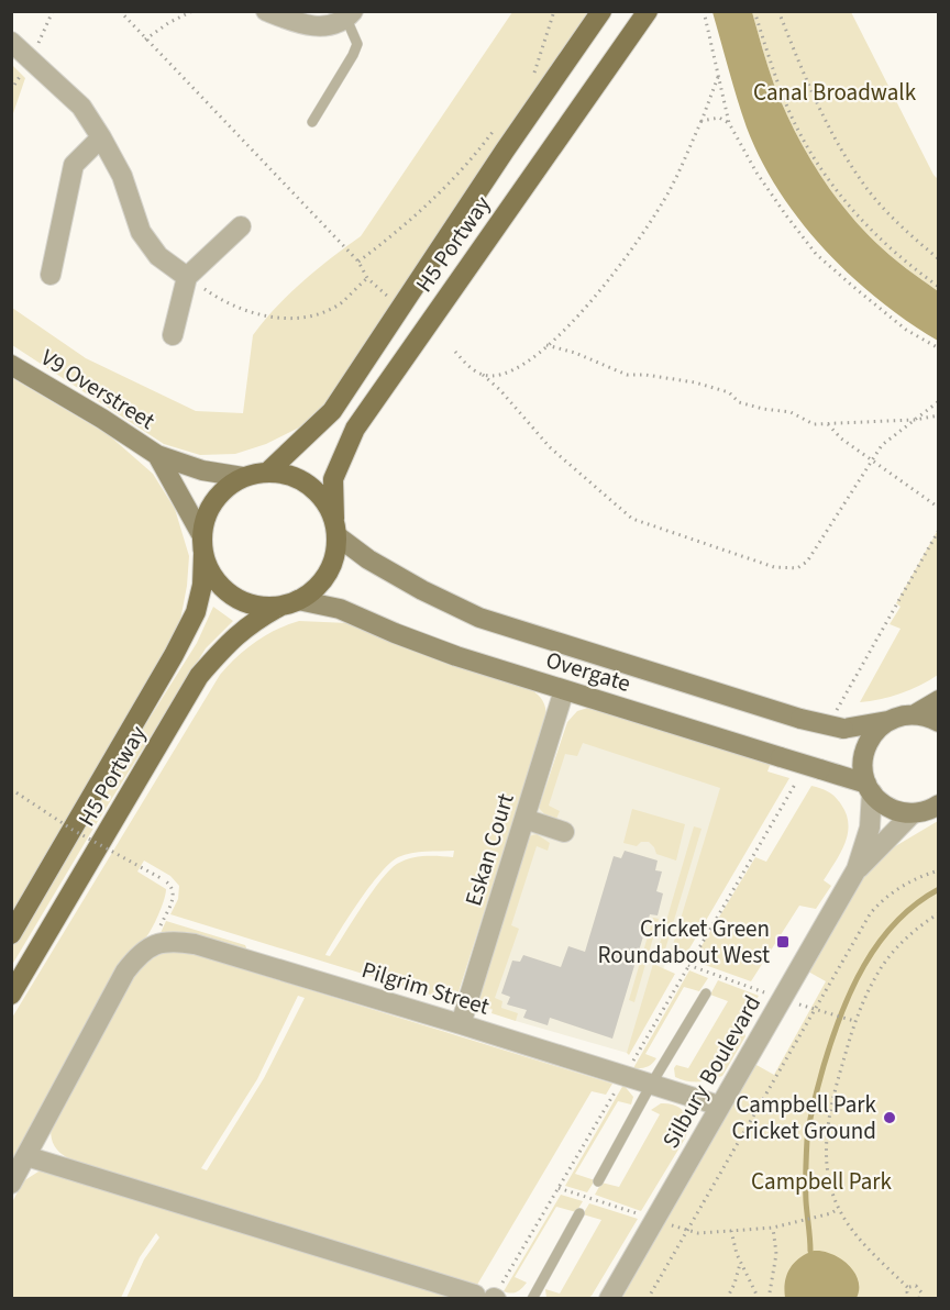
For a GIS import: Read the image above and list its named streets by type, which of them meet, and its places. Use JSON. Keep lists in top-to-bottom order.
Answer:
{
  "streets": {
    "main road": ["H5 Portway"],
    "street": [
      "V9 Overstreet",
      "Overgate",
      "Eskan Court",
      "Pilgrim Street",
      "Silbury Boulevard"
    ]
  },
  "crossings": [
    ["H5 Portway", "V9 Overstreet"],
    ["H5 Portway", "Overgate"],
    ["V9 Overstreet", "Overgate"],
    ["Overgate", "Eskan Court"],
    ["Eskan Court", "Pilgrim Street"],
    ["Pilgrim Street", "Silbury Boulevard"]
  ],
  "parks": ["Canal Broadwalk", "Campbell Park"],
  "places": {
    "transit": ["Cricket Green Roundabout West"],
    "other": ["Campbell Park Cricket Ground"]
  }
}
